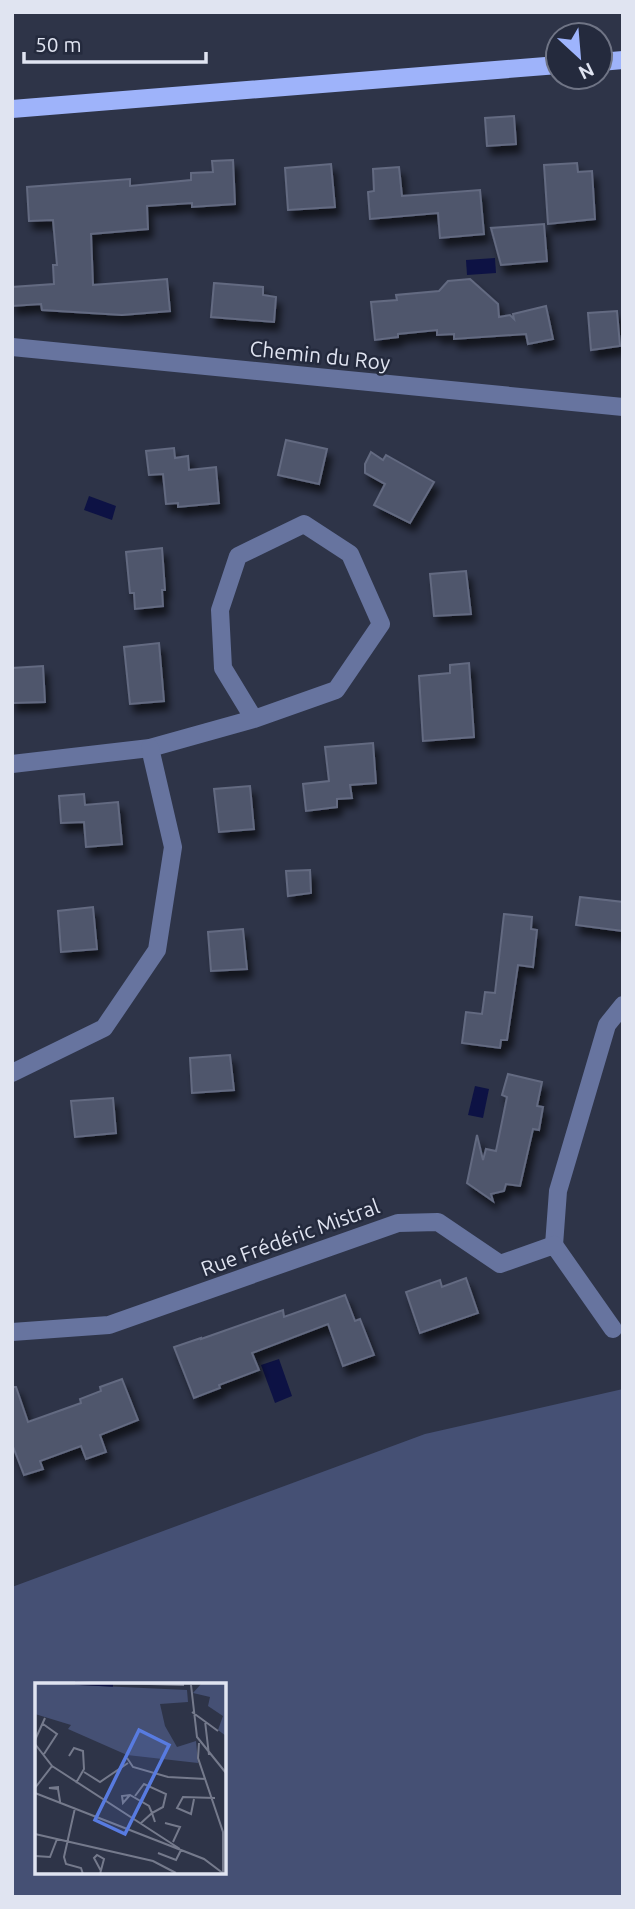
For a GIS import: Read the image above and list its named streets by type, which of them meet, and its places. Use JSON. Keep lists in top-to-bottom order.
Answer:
{
  "streets": {
    "street": ["Chemin du Roy", "Rue Frédéric Mistral"]
  },
  "scale_bar": "50 m",
  "north": "bottom right"
}
